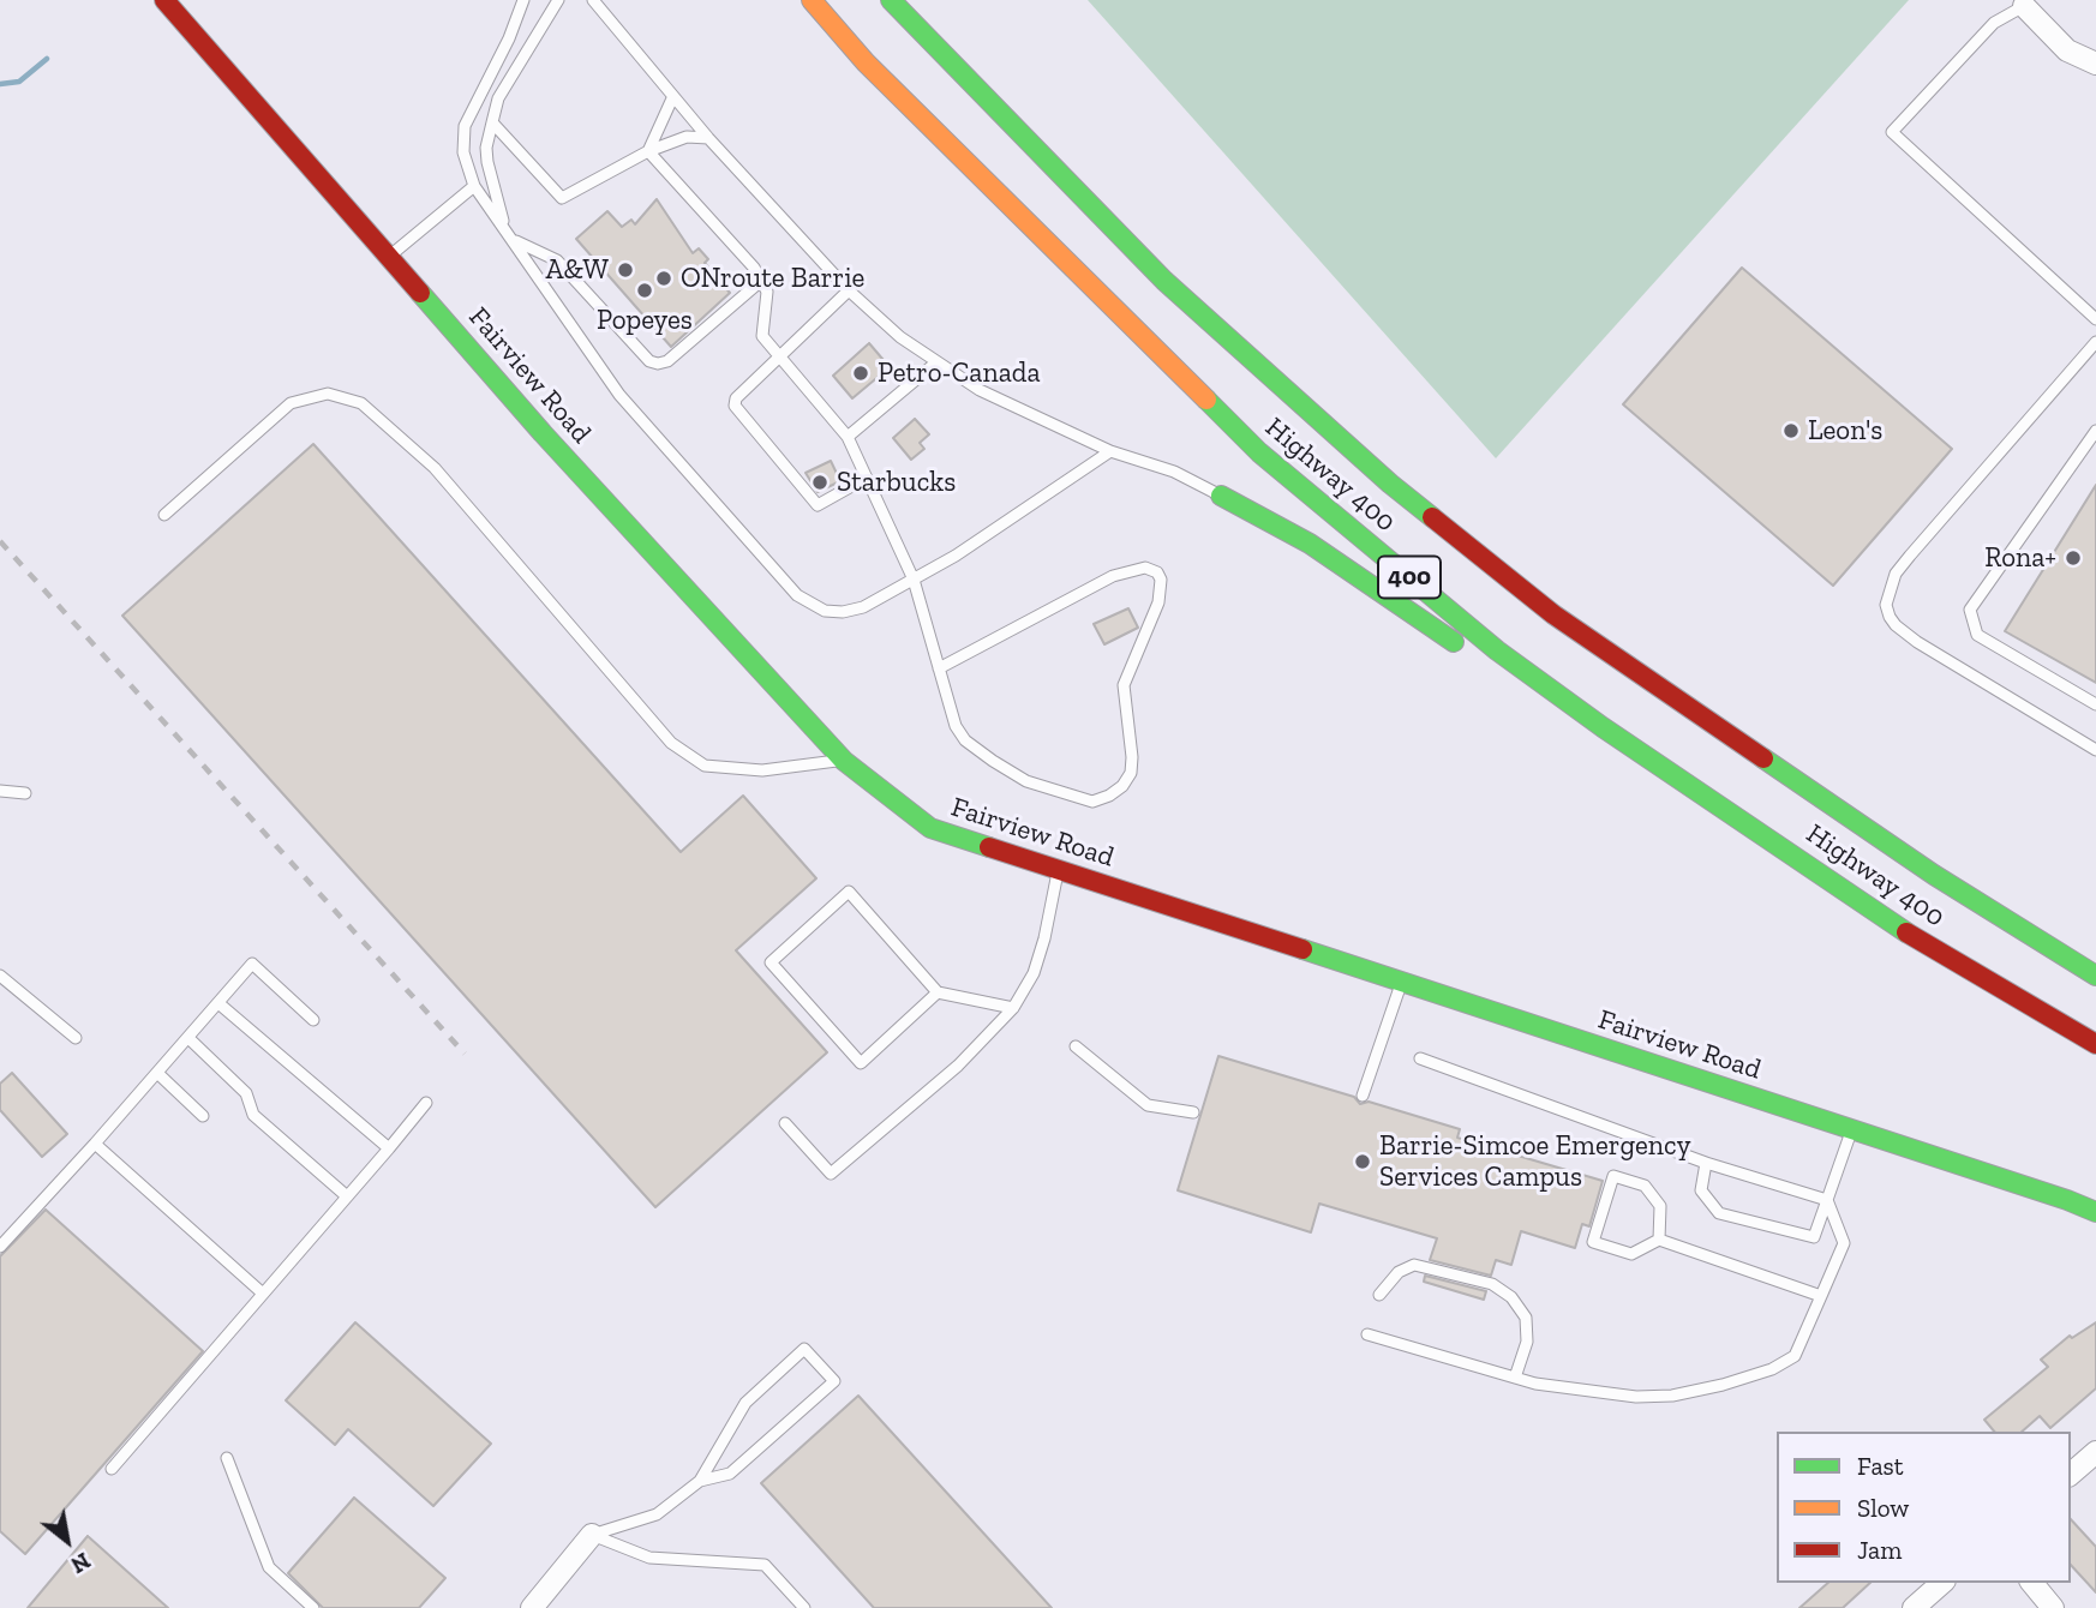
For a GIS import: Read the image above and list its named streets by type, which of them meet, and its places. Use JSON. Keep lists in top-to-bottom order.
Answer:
{
  "streets": {
    "main road": ["Fairview Road", "Highway 400", "400"]
  },
  "places": [
    "A&W",
    "ONroute Barrie",
    "Popeyes",
    "Petro-Canada",
    "Leon's",
    "Starbucks",
    "Rona+",
    "Barrie-Simcoe Emergency Services Campus"
  ],
  "legend": ["Fast", "Slow", "Jam"],
  "north": "bottom right"
}
